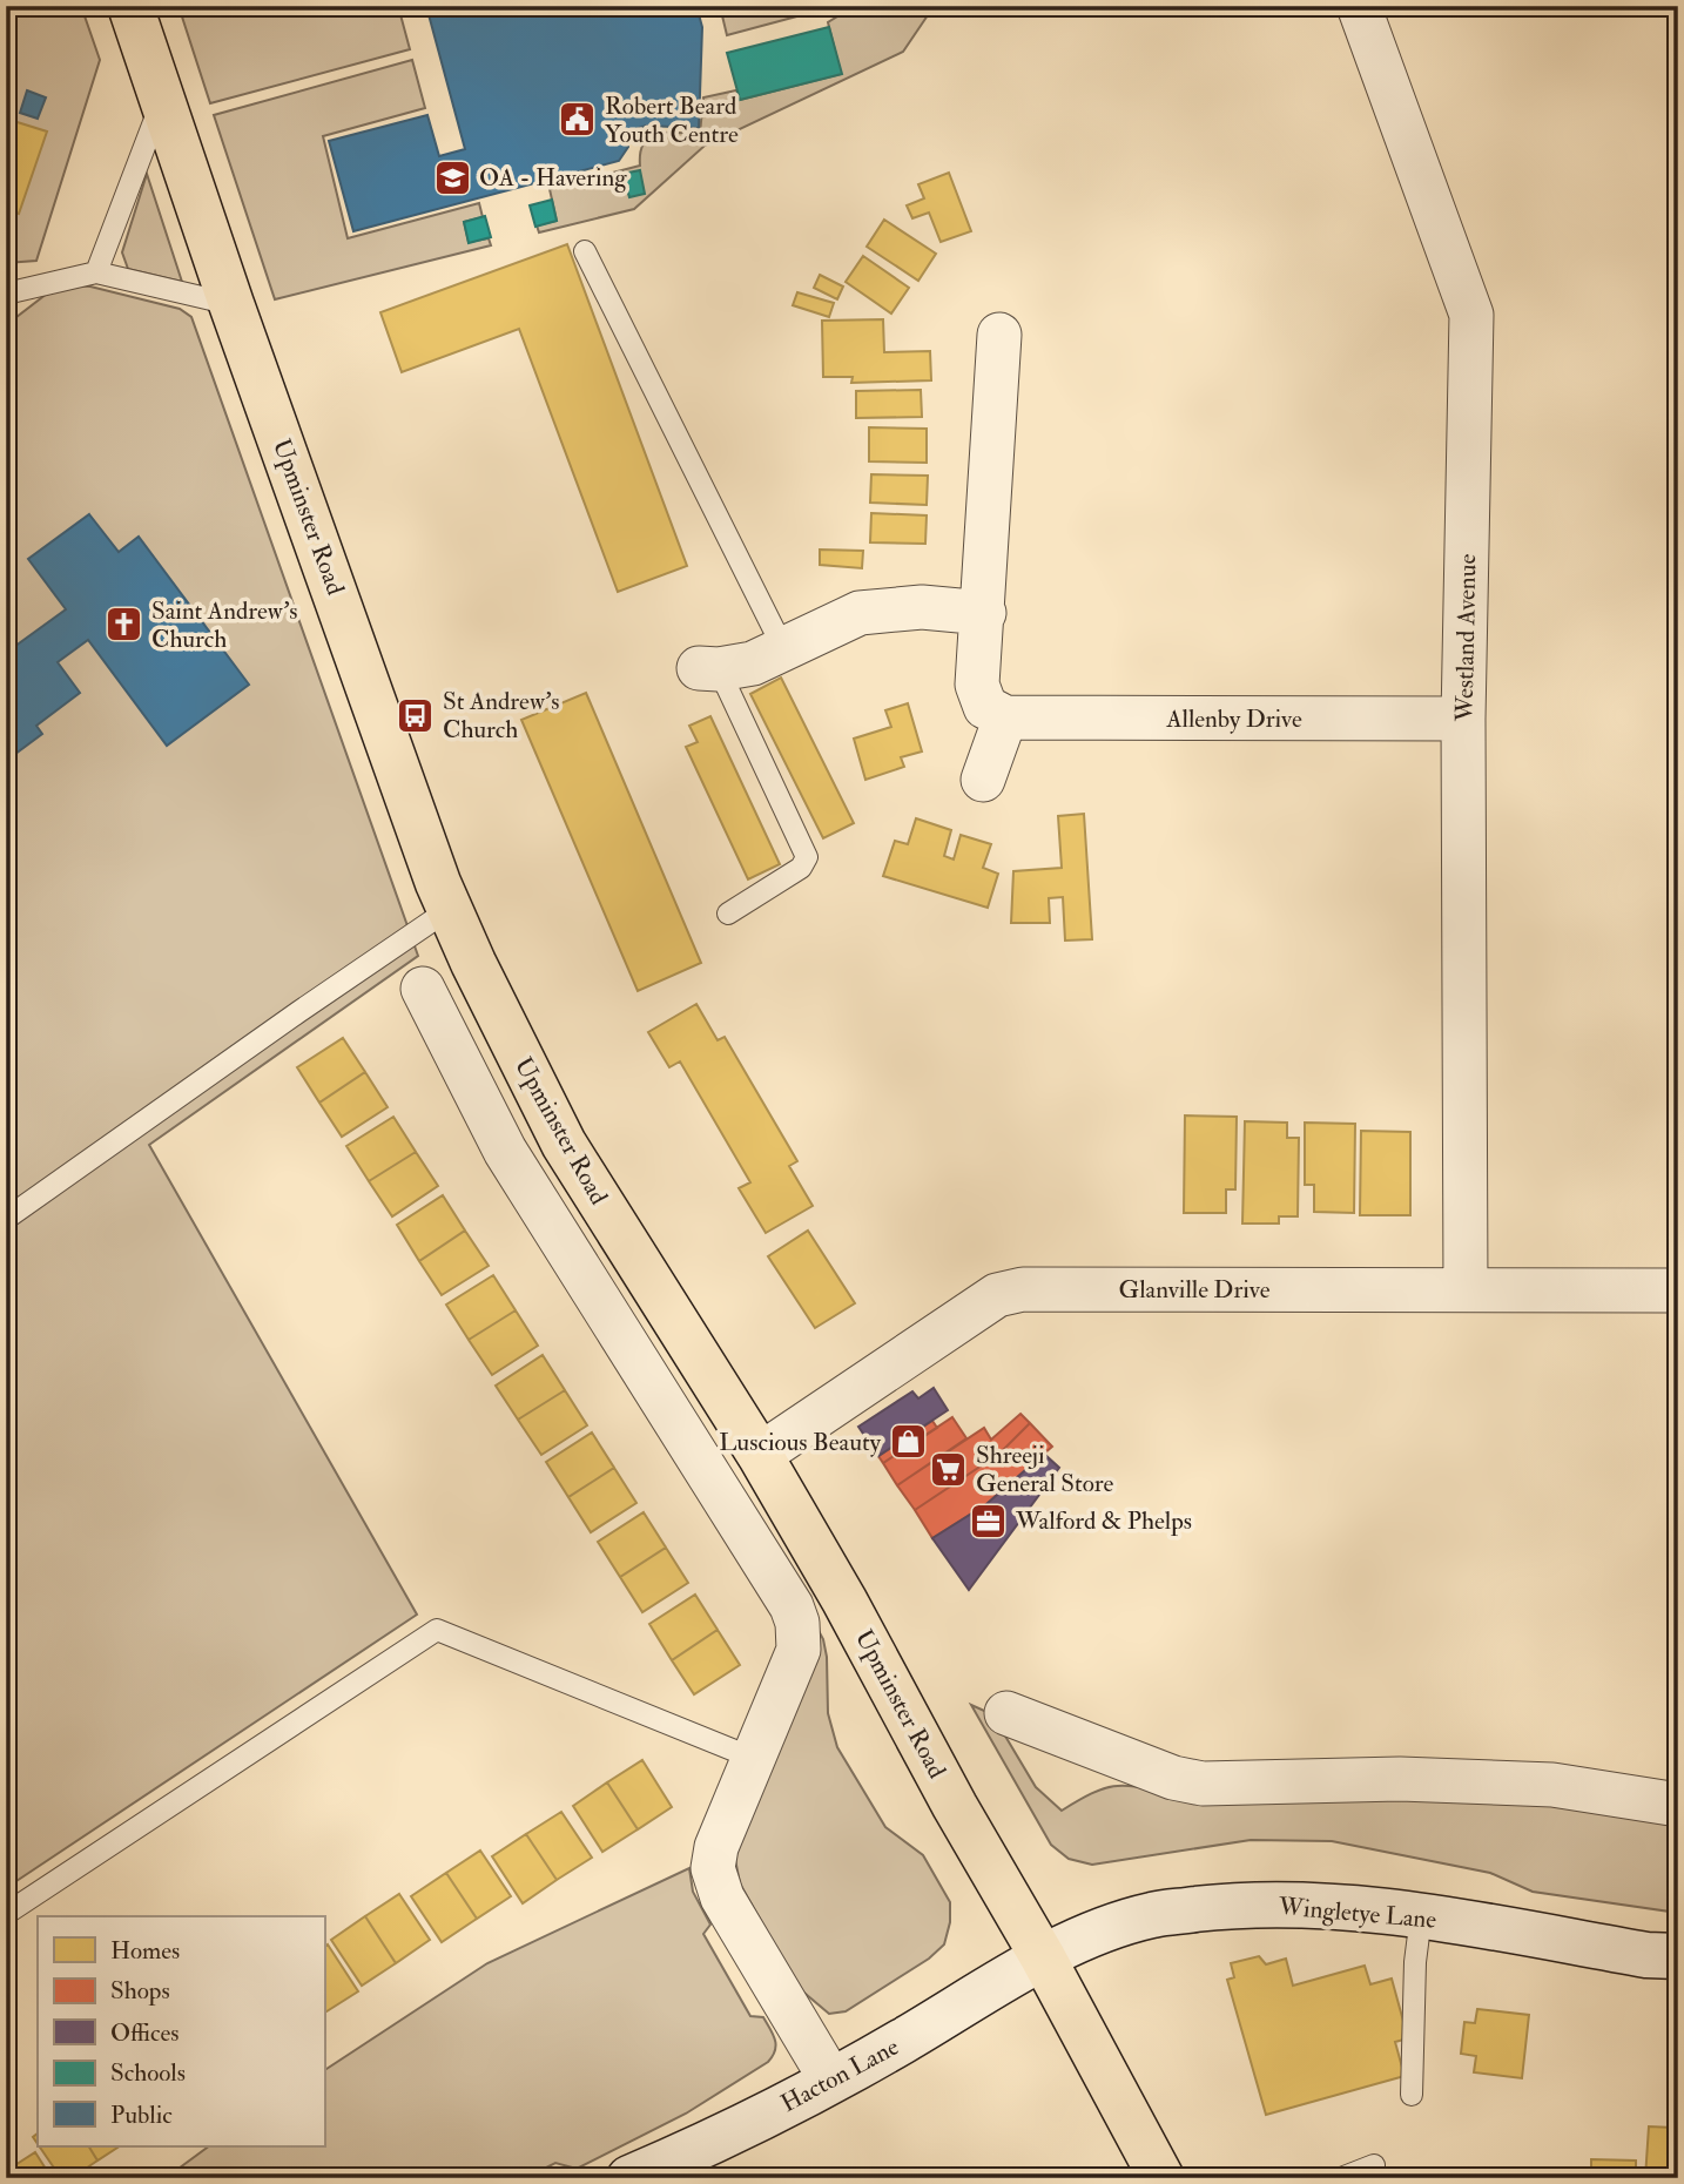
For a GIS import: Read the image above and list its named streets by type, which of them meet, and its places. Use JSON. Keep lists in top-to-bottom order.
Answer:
{
  "streets": {
    "main road": ["Upminster Road"],
    "street": [
      "Westland Avenue",
      "Allenby Drive",
      "Glanville Drive",
      "Wingletye Lane",
      "Hacton Lane"
    ]
  },
  "crossings": [
    ["Upminster Road", "Glanville Drive"],
    ["Upminster Road", "Wingletye Lane"],
    ["Upminster Road", "Hacton Lane"],
    ["Westland Avenue", "Allenby Drive"],
    ["Westland Avenue", "Glanville Drive"],
    ["Wingletye Lane", "Hacton Lane"]
  ],
  "places": {
    "public building": ["Robert Beard Youth Centre"],
    "school or university": ["OA - Havering"],
    "church": ["Saint Andrew's Church"],
    "bus stop": ["St Andrew's Church"],
    "shop": ["Luscious Beauty"],
    "supermarket": ["Shreeji General Store"],
    "office": ["Walford & Phelps"]
  },
  "legend": [
    "Homes",
    "Shops",
    "Offices",
    "Schools",
    "Public"
  ]
}
